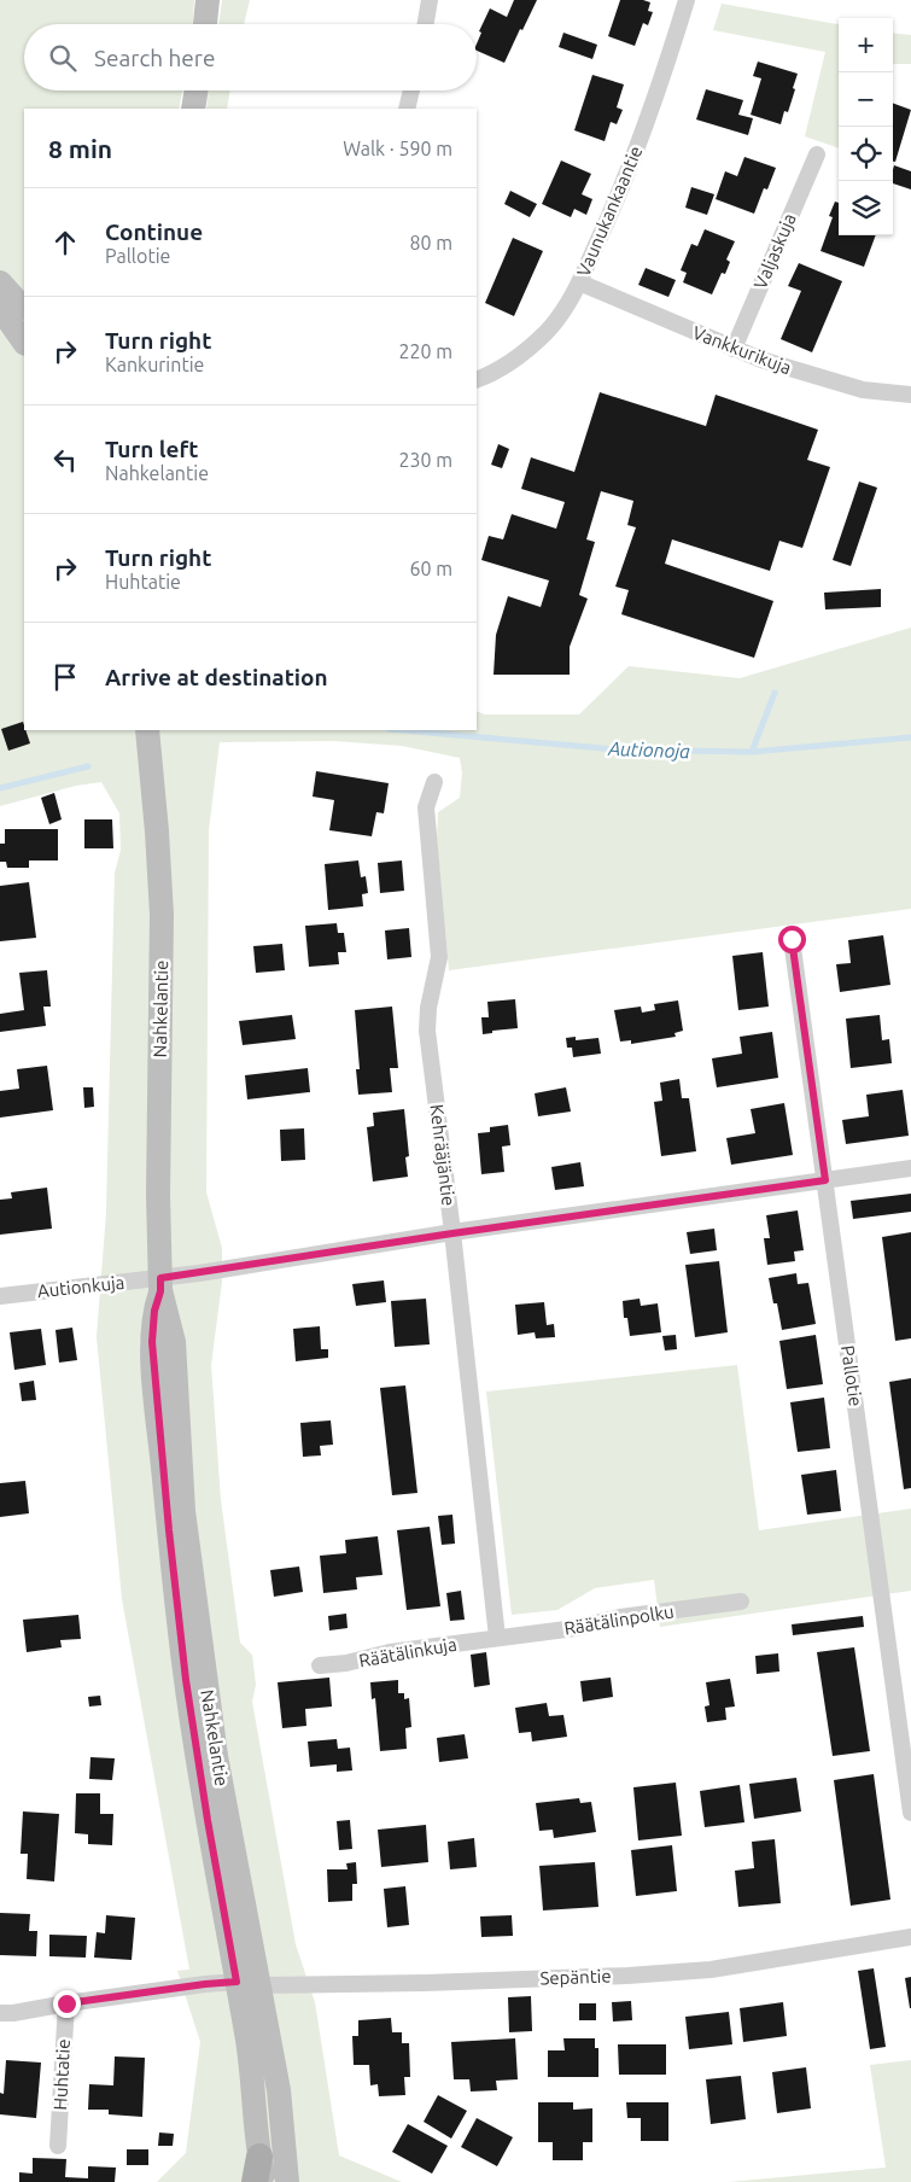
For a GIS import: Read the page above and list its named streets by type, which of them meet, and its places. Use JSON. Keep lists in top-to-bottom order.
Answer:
{
  "streets": {
    "main road": ["Nahkelantie"],
    "street": [
      "Vaunukankaantie",
      "Valjaskuja",
      "Vankkurikuja",
      "Kehrääjäntie",
      "Autionkuja",
      "Pallotie",
      "Räätälinpolku",
      "Räätälinkuja",
      "Sepäntie",
      "Huhtatie"
    ]
  },
  "crossings": [
    ["Vaunukankaantie", "Vankkurikuja"],
    ["Valjaskuja", "Vankkurikuja"],
    ["Nahkelantie", "Autionkuja"],
    ["Nahkelantie", "Sepäntie"],
    ["Kehrääjäntie", "Autionkuja"],
    ["Kehrääjäntie", "Räätälinpolku"],
    ["Kehrääjäntie", "Räätälinkuja"],
    ["Autionkuja", "Pallotie"],
    ["Räätälinpolku", "Räätälinkuja"]
  ],
  "water": ["Autionoja"],
  "page": {
    "map_buttons": ["+", "−"],
    "search": "Search here",
    "heading": ["8 min", "Walk · 590 m"],
    "list": [
      ["Continue", "Pallotie", "80 m"],
      ["Turn right", "Kankurintie", "220 m"],
      ["Turn left", "Nahkelantie", "230 m"],
      ["Turn right", "Huhtatie", "60 m"],
      "Arrive at destination"
    ]
  }
}
